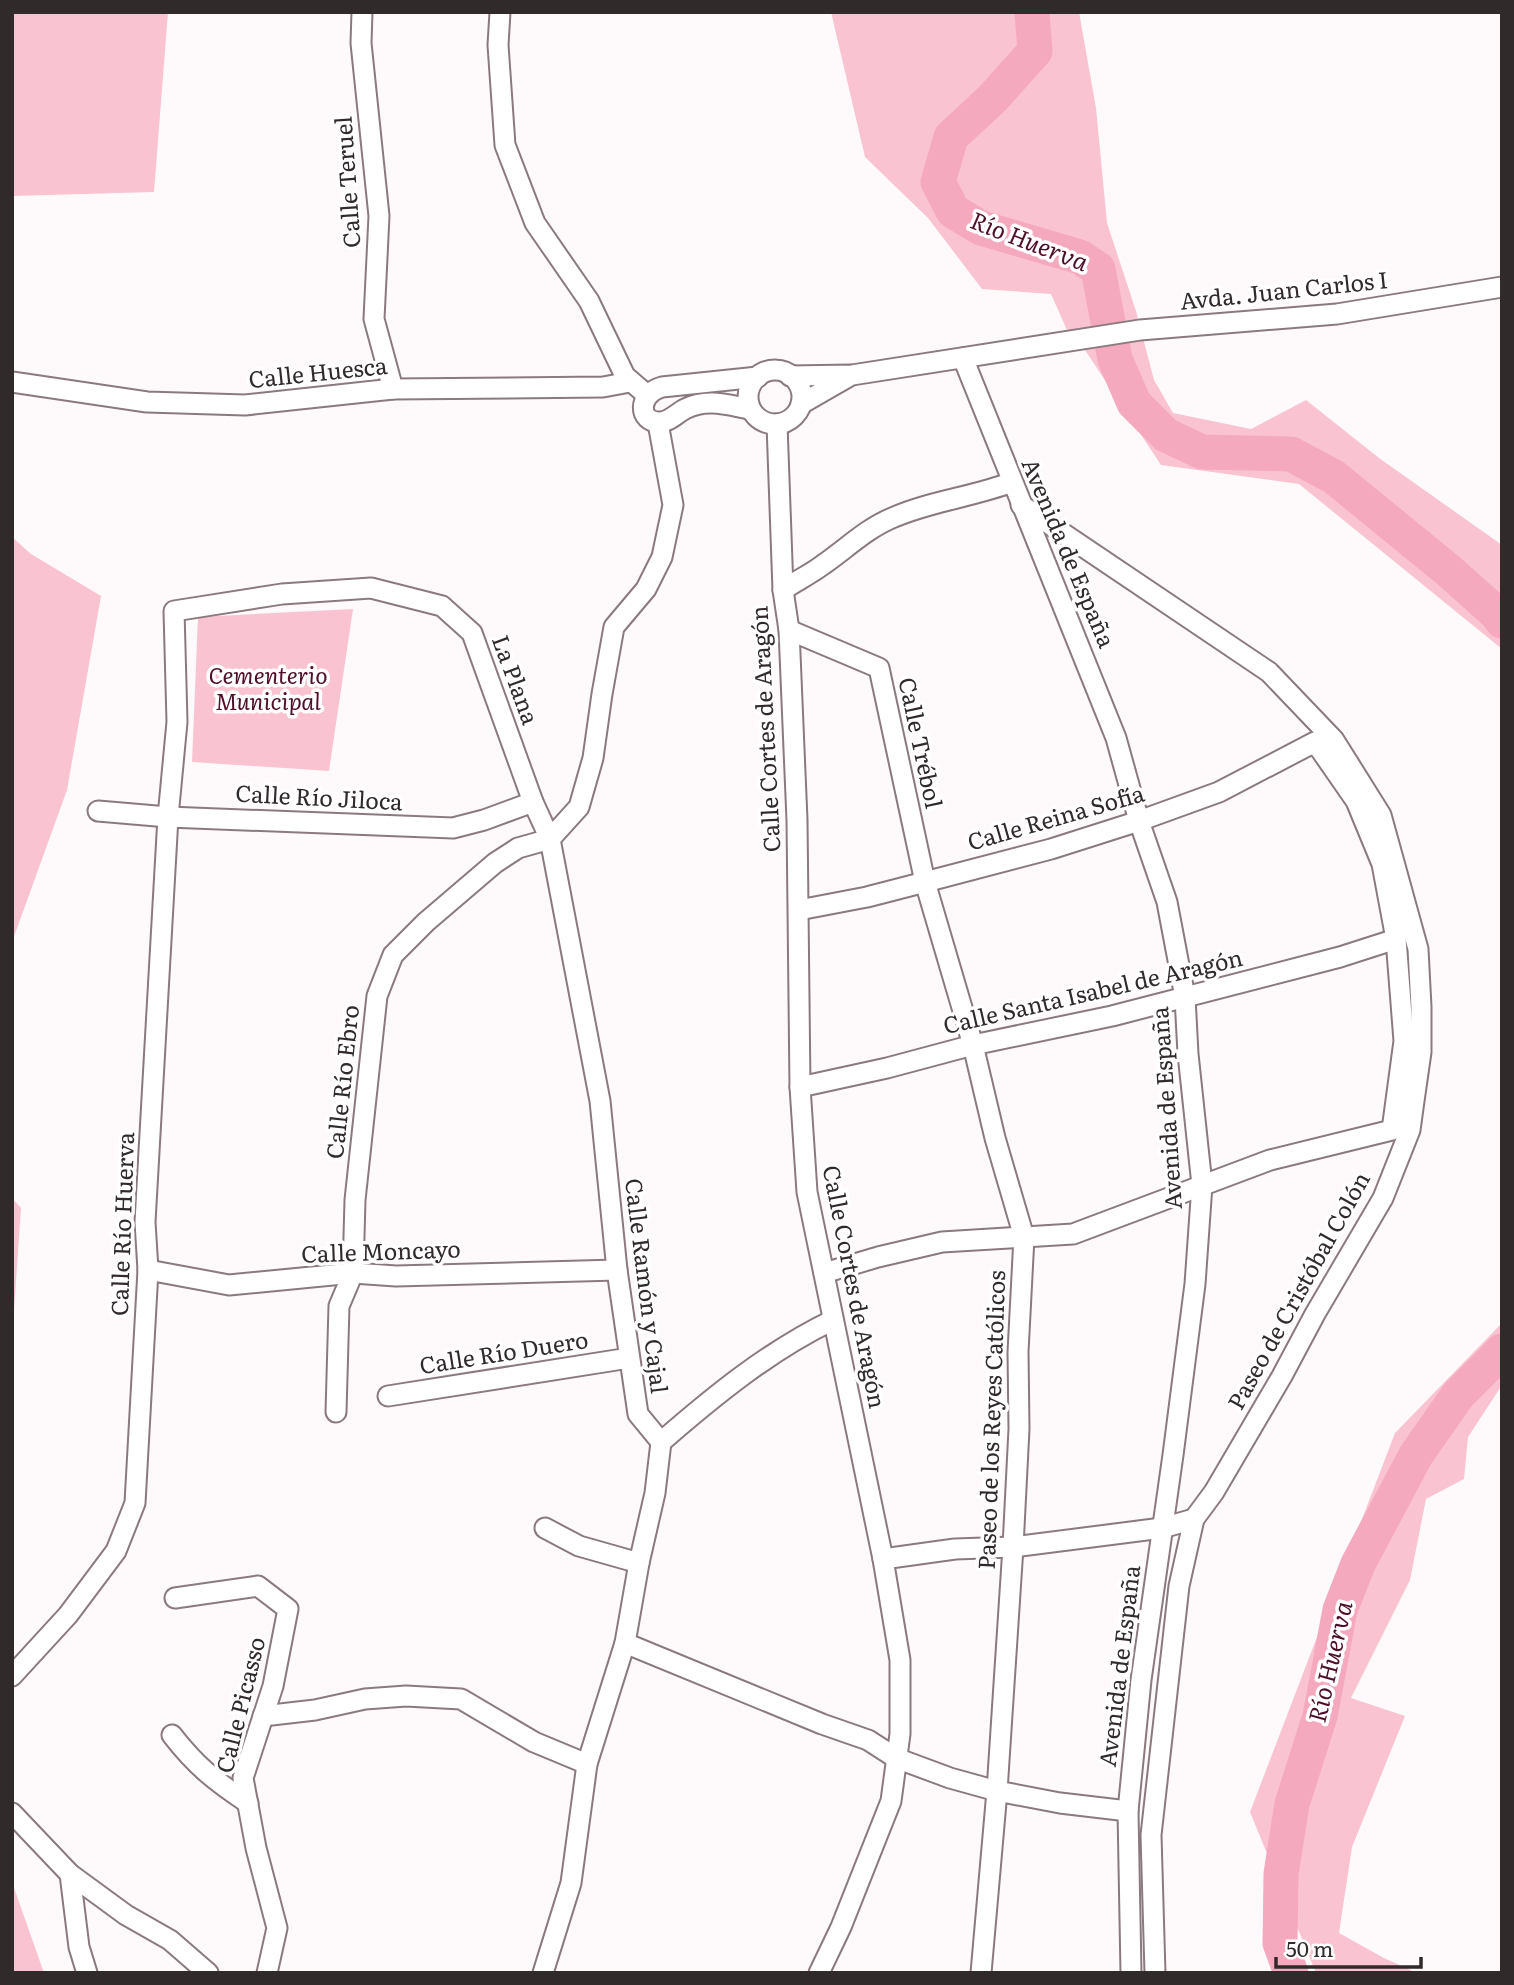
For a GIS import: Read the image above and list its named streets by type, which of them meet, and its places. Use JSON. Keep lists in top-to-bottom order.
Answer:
{
  "streets": {
    "street": [
      "Calle Teruel",
      "Avda. Juan Carlos I",
      "Calle Huesca",
      "Avenida de España",
      "La Plana",
      "Calle Cortes de Aragón",
      "Calle Trébol",
      "Calle Río Jiloca",
      "Calle Reina Sofía",
      "Calle Santa Isabel de Aragón",
      "Calle Río Ebro",
      "Calle Río Huerva",
      "Calle Moncayo",
      "Calle Ramón y Cajal",
      "Paseo de Cristóbal Colón",
      "Calle Río Duero",
      "Paseo de los Reyes Católicos",
      "Calle Picasso"
    ]
  },
  "crossings": [
    ["Calle Teruel", "Calle Huesca"],
    ["Avda. Juan Carlos I", "Avenida de España"],
    ["Avenida de España", "Calle Reina Sofía"],
    ["Avenida de España", "Calle Santa Isabel de Aragón"],
    ["Avenida de España", "Paseo de Cristóbal Colón"],
    ["La Plana", "Calle Río Jiloca"],
    ["La Plana", "Calle Río Ebro"],
    ["La Plana", "Calle Río Huerva"],
    ["La Plana", "Calle Ramón y Cajal"],
    ["Calle Cortes de Aragón", "Calle Trébol"],
    ["Calle Cortes de Aragón", "Calle Reina Sofía"],
    ["Calle Cortes de Aragón", "Calle Santa Isabel de Aragón"],
    ["Calle Trébol", "Calle Reina Sofía"],
    ["Calle Trébol", "Paseo de los Reyes Católicos"],
    ["Calle Río Jiloca", "Calle Río Huerva"],
    ["Calle Reina Sofía", "Calle Santa Isabel de Aragón"],
    ["Calle Reina Sofía", "Paseo de los Reyes Católicos"],
    ["Calle Santa Isabel de Aragón", "Paseo de los Reyes Católicos"],
    ["Calle Río Ebro", "Calle Moncayo"],
    ["Calle Río Ebro", "Calle Ramón y Cajal"],
    ["Calle Río Huerva", "Calle Moncayo"],
    ["Calle Moncayo", "Calle Ramón y Cajal"],
    ["Calle Ramón y Cajal", "Calle Río Duero"]
  ],
  "water": ["Río Huerva"],
  "parks": ["Cementerio Municipal"],
  "scale_bar": "50 m"
}
